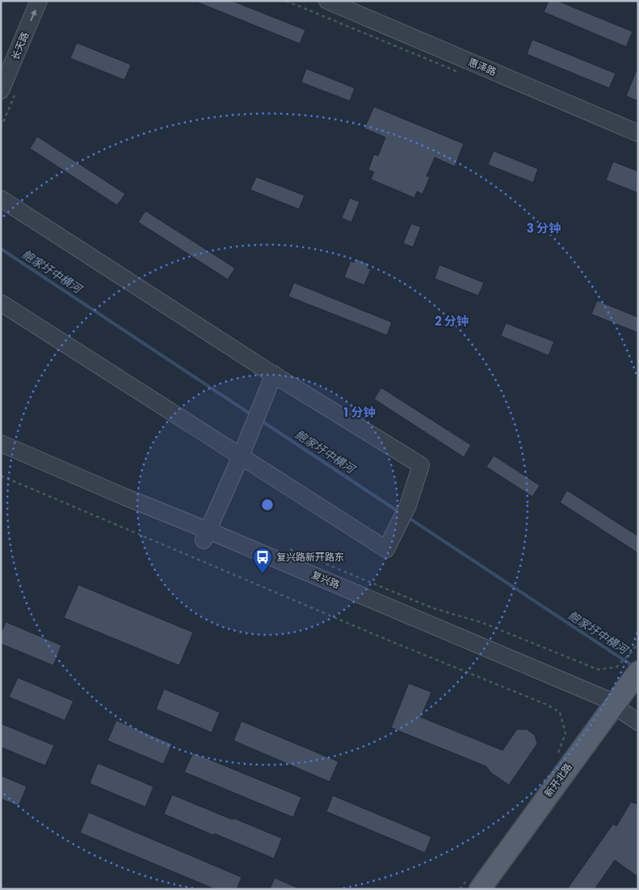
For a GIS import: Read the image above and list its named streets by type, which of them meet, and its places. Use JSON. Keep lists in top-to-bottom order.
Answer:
{
  "streets": {
    "main road": ["新开北路"],
    "street": ["长天路", "惠泽路", "复兴路"]
  },
  "crossings": [
    ["复兴路", "新开北路"]
  ],
  "one_way": ["长天路"],
  "water": ["鲍家圩中横河"],
  "places": {
    "bus stop": ["复兴路新开路东"]
  },
  "rings": ["3 分钟", "2 分钟", "1 分钟"]
}
